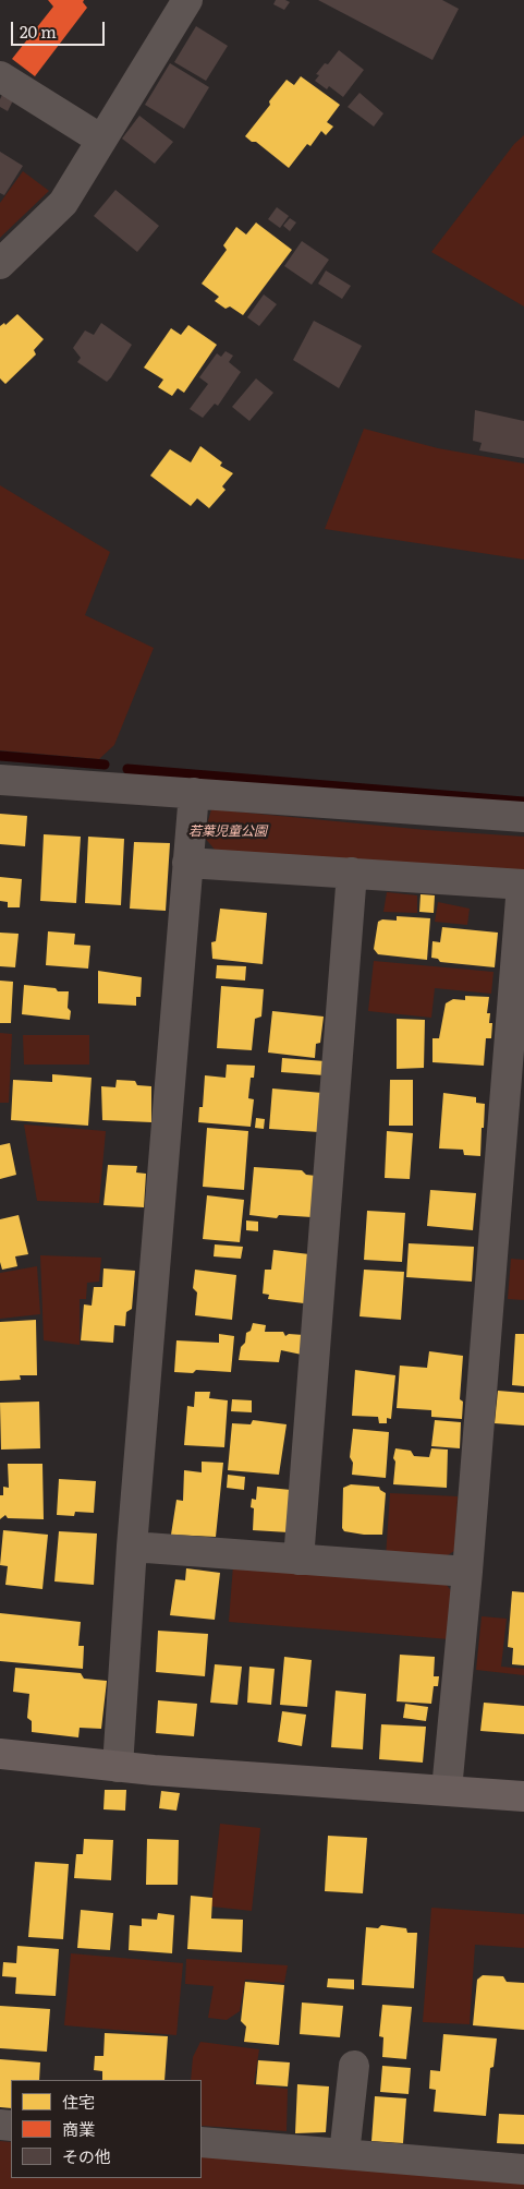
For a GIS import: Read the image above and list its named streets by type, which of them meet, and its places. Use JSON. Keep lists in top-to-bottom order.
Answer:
{
  "parks": ["若葉児童公園"],
  "legend": ["住宅", "商業", "その他"],
  "scale_bar": "20 m"
}
